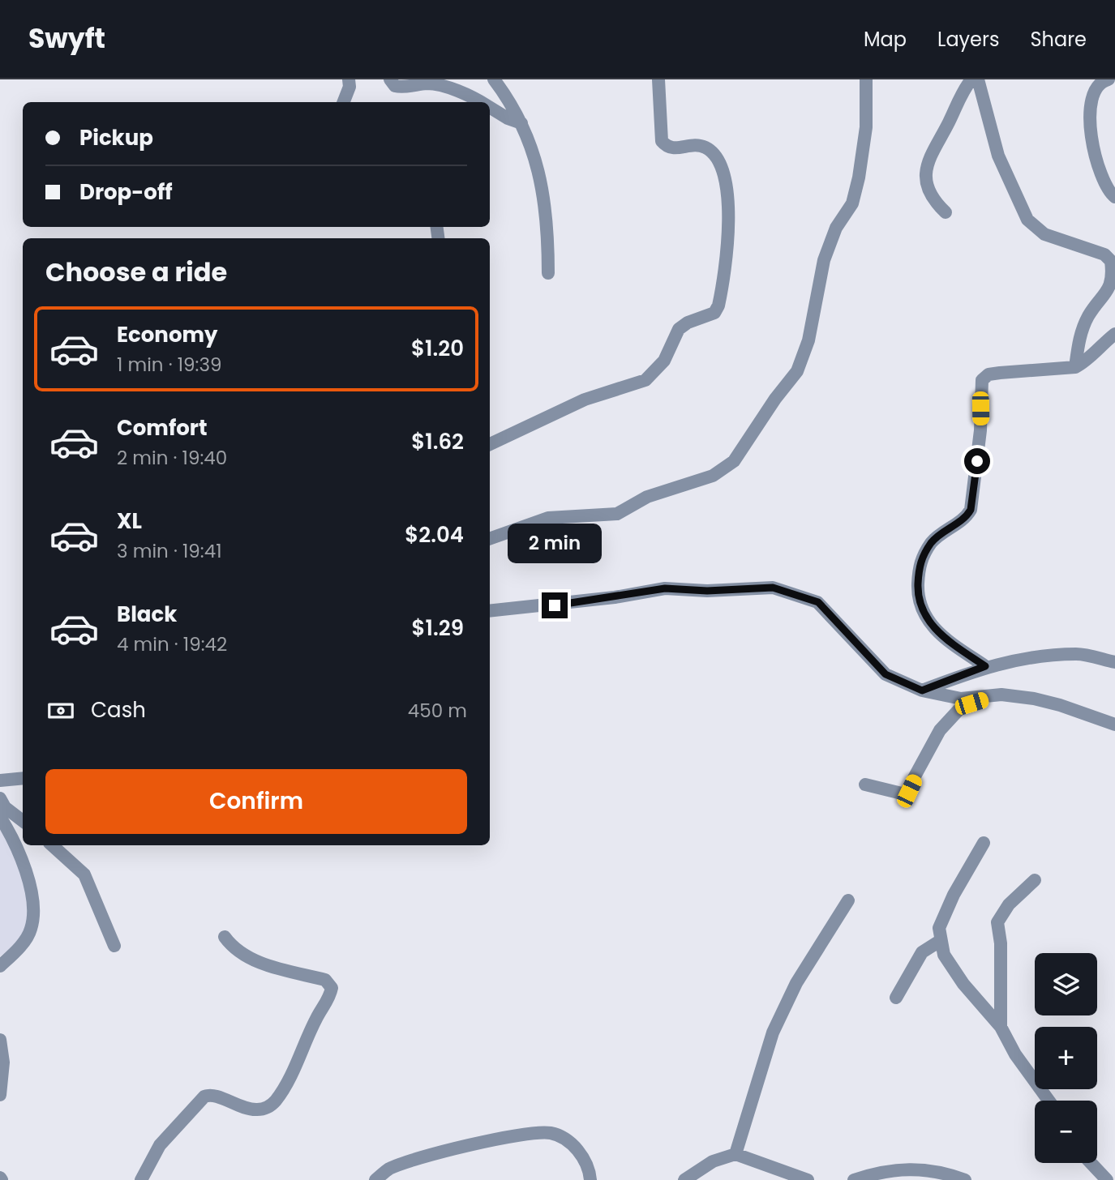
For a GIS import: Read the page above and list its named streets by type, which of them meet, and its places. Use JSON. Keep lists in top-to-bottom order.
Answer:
{
  "page": {
    "header": "Swyft",
    "nav": ["Map", "Layers", "Share"],
    "banner": ["Pickup", "Drop-off"],
    "heading": "Choose a ride",
    "list": [
      {
        "name": "Economy",
        "note": "1 min · 19:39",
        "value": "$1.20"
      },
      {
        "name": "Comfort",
        "note": "2 min · 19:40",
        "value": "$1.62"
      },
      {
        "name": "XL",
        "note": "3 min · 19:41",
        "value": "$2.04"
      },
      {
        "name": "Black",
        "note": "4 min · 19:42",
        "value": "$1.29"
      }
    ],
    "bubble": "2 min",
    "pay": ["Cash", "450 m"],
    "buttons": "Confirm",
    "map_buttons": ["+", "−"]
  }
}
